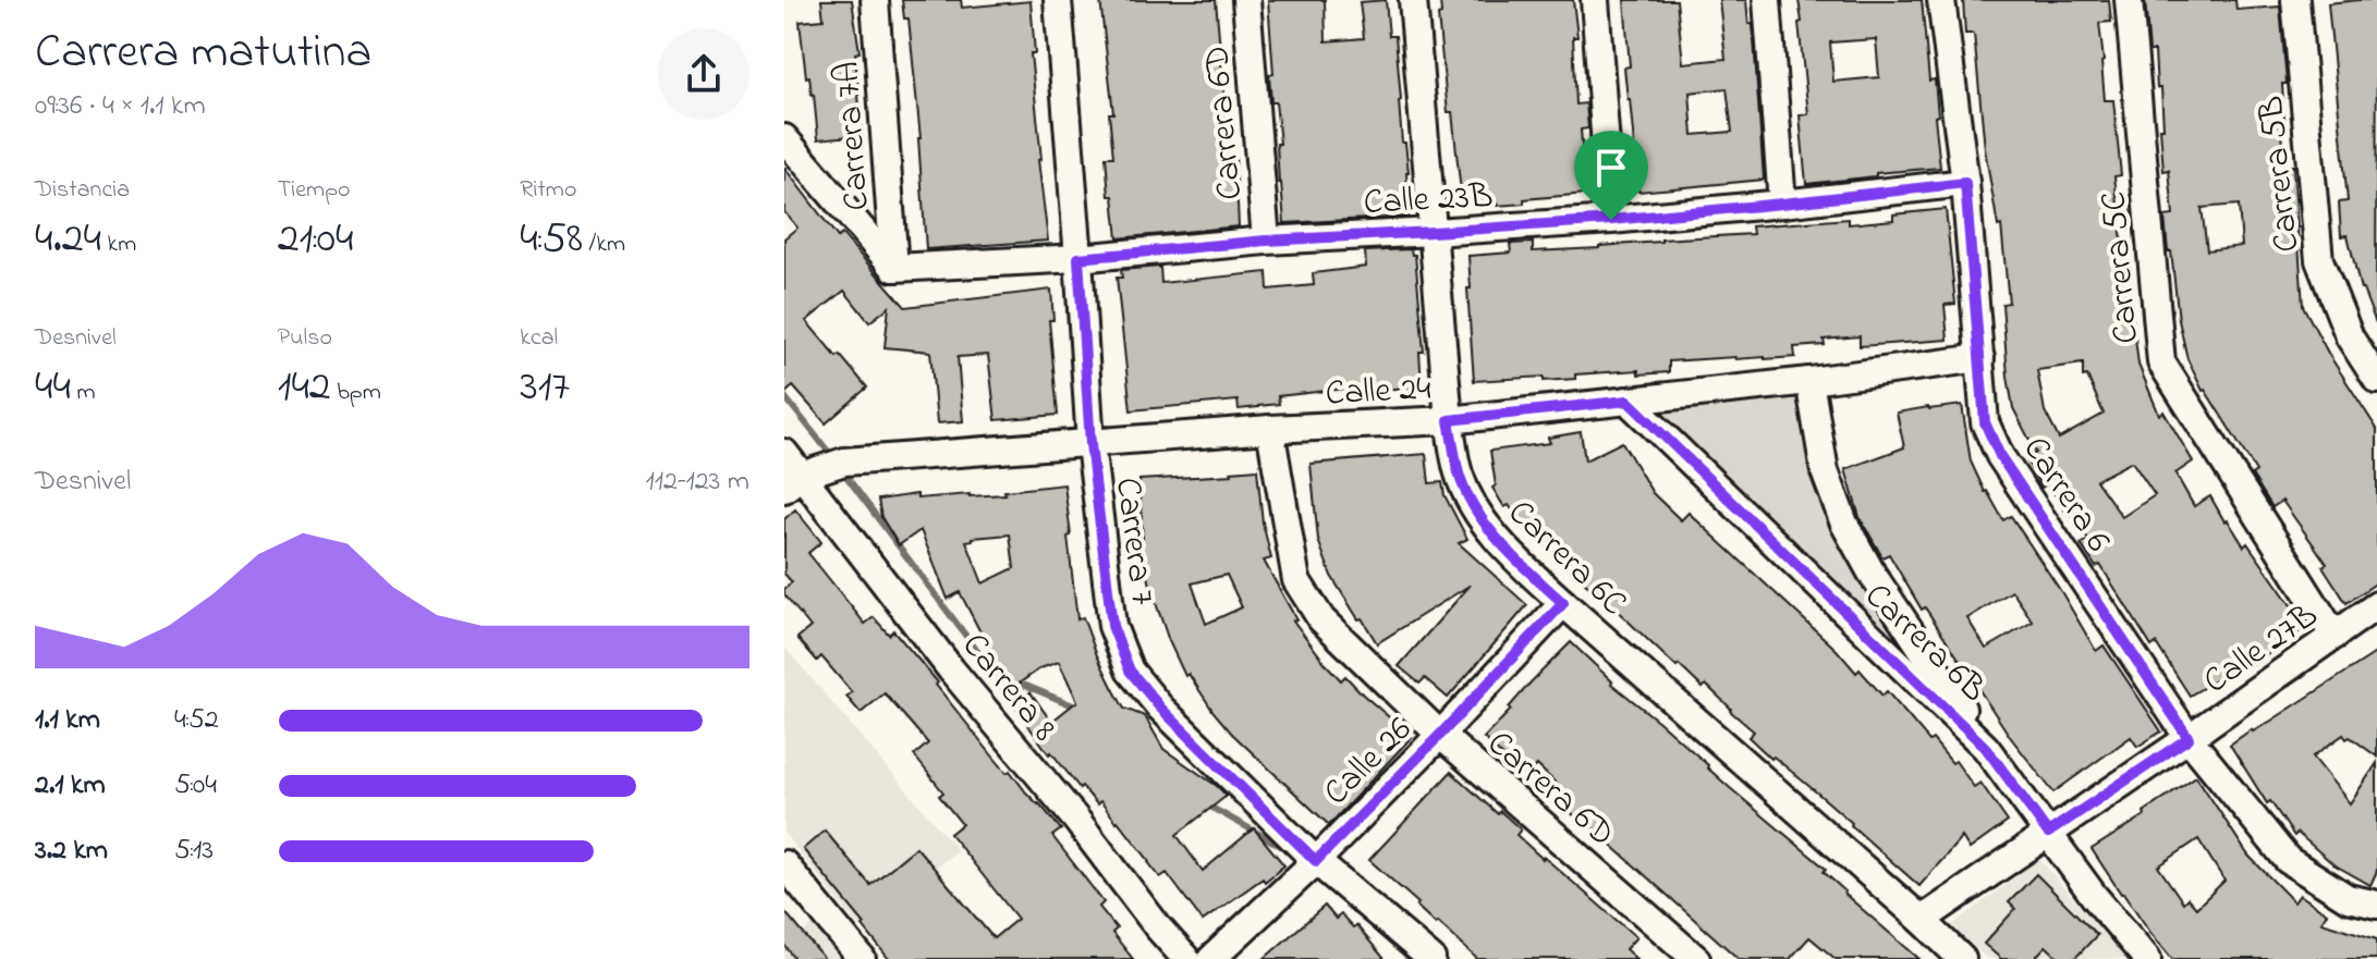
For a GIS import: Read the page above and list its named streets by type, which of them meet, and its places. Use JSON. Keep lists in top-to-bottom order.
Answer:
{
  "streets": {
    "street": [
      "Carrera 6D",
      "Carrera 7A",
      "Carrera 5B",
      "Calle 23B",
      "Carrera 5C",
      "Calle 24",
      "Carrera 6",
      "Carrera 7",
      "Carrera 6C",
      "Carrera 6B",
      "Calle 27B",
      "Carrera 8",
      "Calle 26"
    ]
  },
  "crossings": [
    ["Carrera 6D", "Calle 23B"],
    ["Carrera 6D", "Calle 24"],
    ["Carrera 6D", "Calle 26"],
    ["Carrera 7A", "Calle 23B"],
    ["Calle 23B", "Carrera 6"],
    ["Calle 23B", "Carrera 7"],
    ["Calle 23B", "Carrera 6C"],
    ["Carrera 5C", "Calle 27B"],
    ["Calle 24", "Carrera 6"],
    ["Calle 24", "Carrera 7"],
    ["Calle 24", "Carrera 6C"],
    ["Calle 24", "Carrera 6B"],
    ["Calle 24", "Carrera 8"],
    ["Carrera 6", "Calle 27B"],
    ["Carrera 7", "Calle 26"],
    ["Carrera 6C", "Calle 27B"],
    ["Carrera 6C", "Calle 26"],
    ["Carrera 6B", "Calle 27B"]
  ],
  "page": {
    "heading": ["Carrera matutina", "09:36 · 4 × 1.1 km"],
    "stats": [
      ["Distancia", "4.24 km"],
      ["Tiempo", "21:04"],
      ["Ritmo", "4:58 /km"],
      ["Desnivel", "44 m"],
      ["Pulso", "142 bpm"],
      ["kcal", "317"]
    ],
    "chart": ["Desnivel", "112–123 m"],
    "list": [
      {
        "name": "1.1 km",
        "note": "4:52"
      },
      {
        "name": "2.1 km",
        "note": "5:04"
      },
      {
        "name": "3.2 km",
        "note": "5:13"
      }
    ]
  }
}
